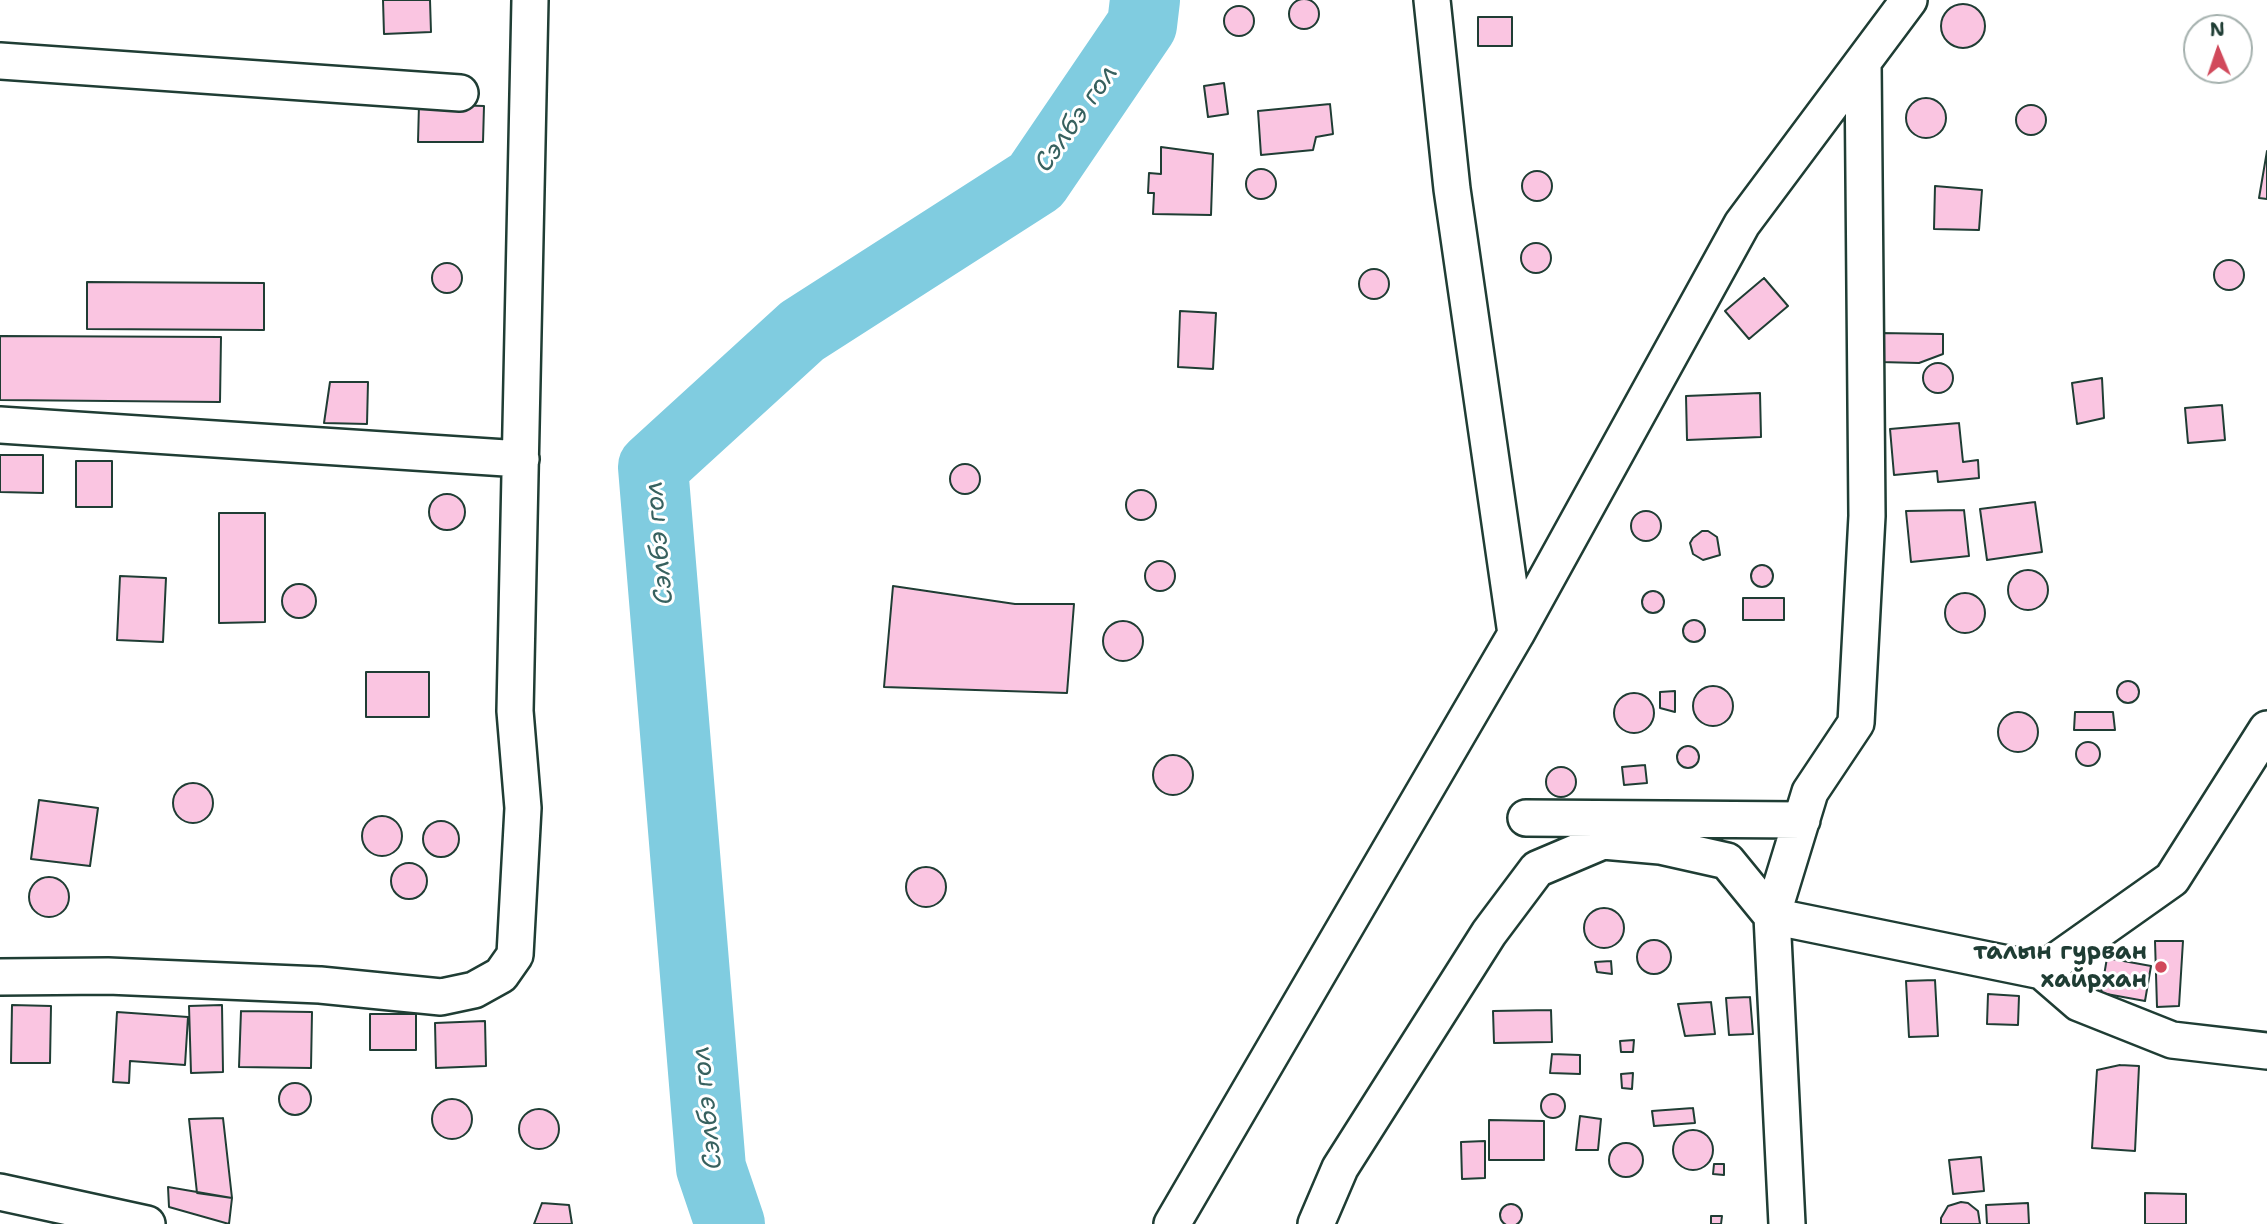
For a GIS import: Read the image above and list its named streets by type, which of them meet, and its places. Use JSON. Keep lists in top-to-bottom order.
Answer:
{
  "water": ["Сэлбэ гол"],
  "places": ["талын гурван хайрхан"],
  "north": "top"
}
